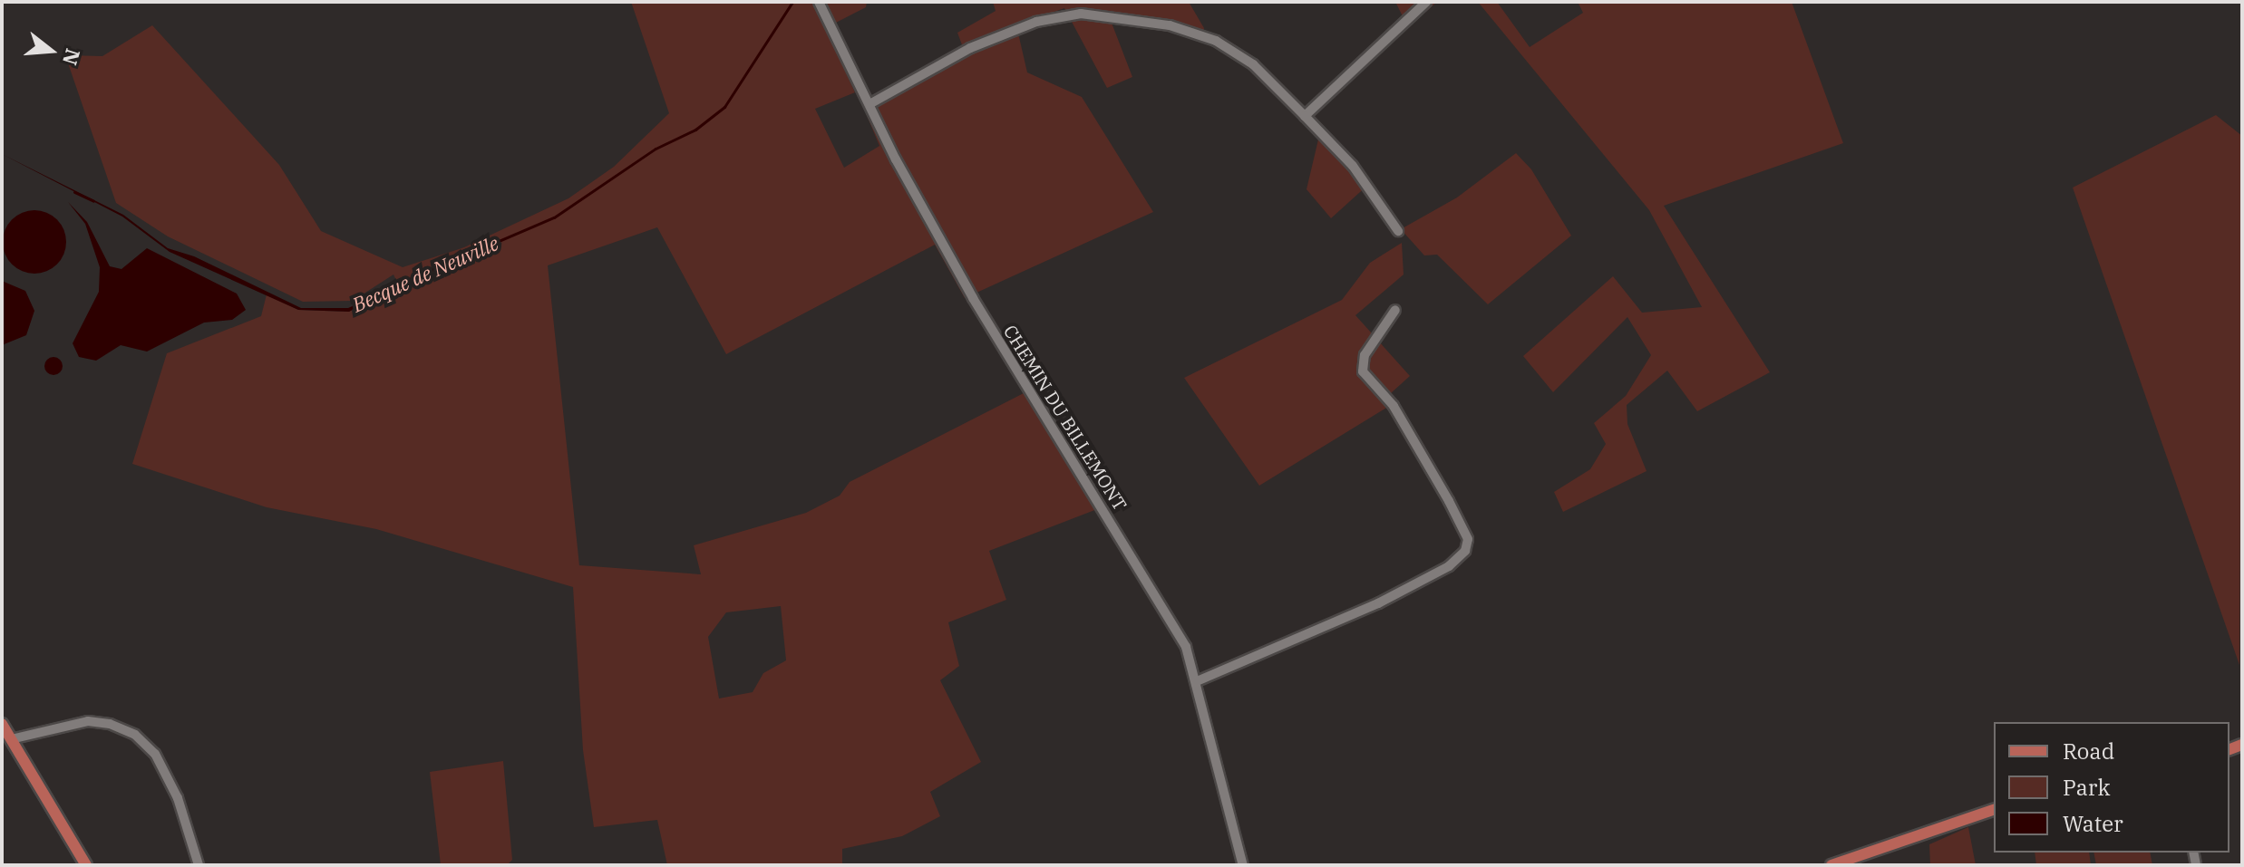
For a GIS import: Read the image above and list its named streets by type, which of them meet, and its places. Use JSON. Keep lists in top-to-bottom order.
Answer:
{
  "streets": {
    "street": ["CHEMIN DU BILLEMONT"]
  },
  "water": ["Becque de Neuville"],
  "legend": ["Road", "Park", "Water"],
  "north": "right"
}
